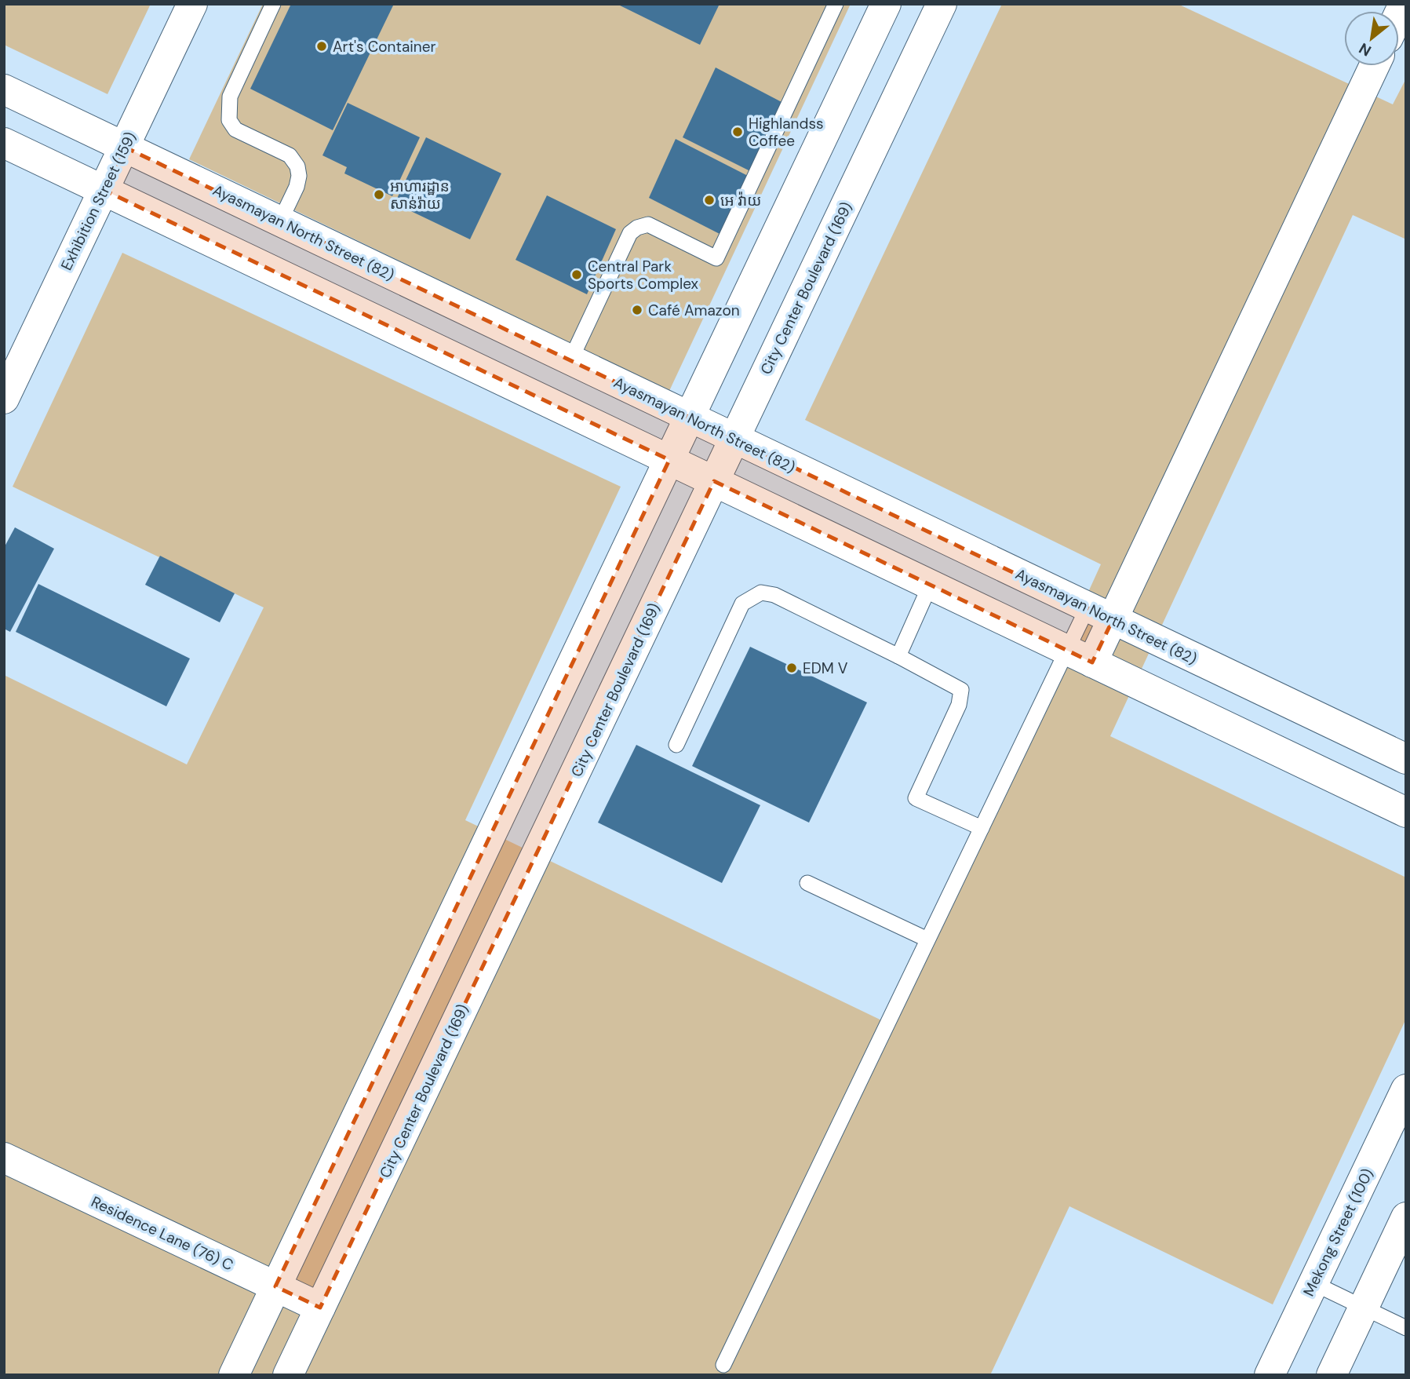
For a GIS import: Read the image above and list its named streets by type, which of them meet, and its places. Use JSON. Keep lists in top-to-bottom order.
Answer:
{
  "streets": {
    "street": [
      "Exhibition Street (159)",
      "Ayasmayan North Street (82)",
      "City Center Boulevard (169)",
      "Mekong Street (100)",
      "Residence Lane (76) C"
    ]
  },
  "crossings": [
    ["Exhibition Street (159)", "Ayasmayan North Street (82)"],
    ["Ayasmayan North Street (82)", "City Center Boulevard (169)"],
    ["City Center Boulevard (169)", "Residence Lane (76) C"]
  ],
  "places": [
    "Art's Container",
    "Highlandss Coffee",
    "អាហារដ្ឋាន សាន់រ៉ាយ",
    "អេ វ៉ាយ",
    "Central Park Sports Complex",
    "Café Amazon",
    "EDM V"
  ],
  "north": "bottom left"
}
